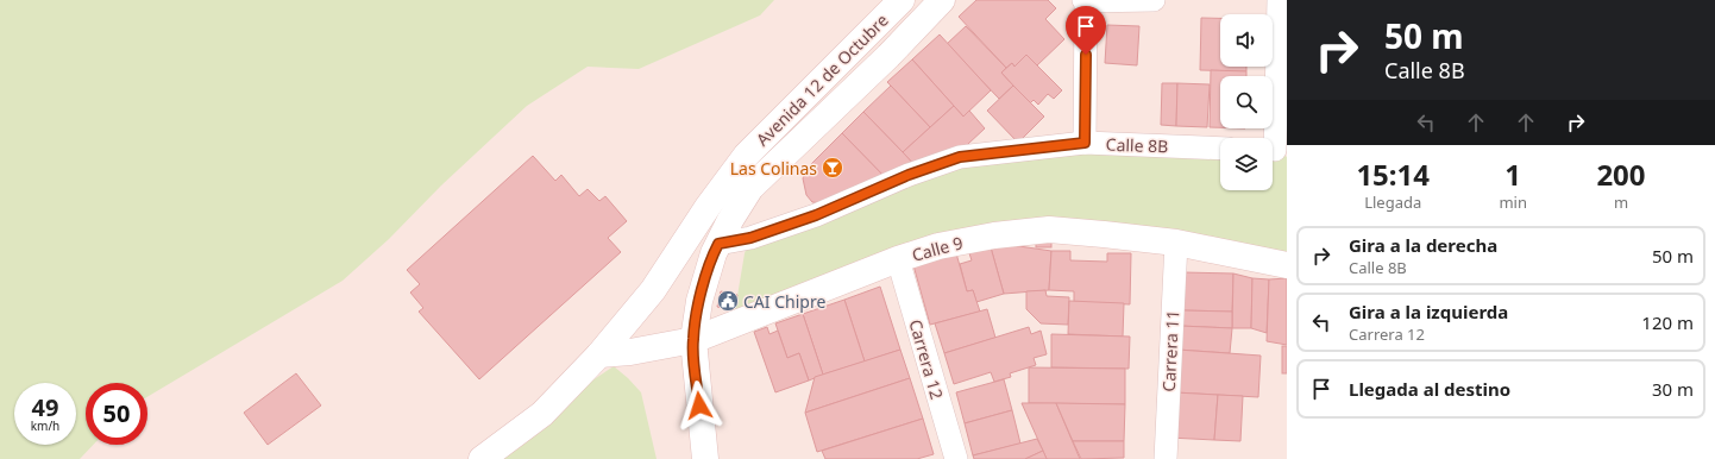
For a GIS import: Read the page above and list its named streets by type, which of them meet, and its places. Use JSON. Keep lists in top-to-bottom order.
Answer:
{
  "streets": {
    "main road": ["Avenida 12 de Octubre", "Calle 9"],
    "street": ["Calle 8B", "Carrera 11", "Carrera 12"]
  },
  "crossings": [
    ["Avenida 12 de Octubre", "Calle 8B"],
    ["Avenida 12 de Octubre", "Calle 9"],
    ["Calle 9", "Carrera 11"],
    ["Calle 9", "Carrera 12"]
  ],
  "places": {
    "bar": ["Las Colinas"],
    "public building": ["CAI Chipre"]
  },
  "page": {
    "turn": ["50 m", "Calle 8B"],
    "eta": [
      "15:14",
      "Llegada",
      "1",
      "min",
      "200",
      "m"
    ],
    "list": [
      {
        "name": "Gira a la derecha",
        "note": "Calle 8B",
        "value": "50 m"
      },
      {
        "name": "Gira a la izquierda",
        "note": "Carrera 12",
        "value": "120 m"
      },
      {
        "name": "Llegada al destino",
        "value": "30 m"
      }
    ],
    "speed": "49 km/h",
    "limit": "50"
  }
}
